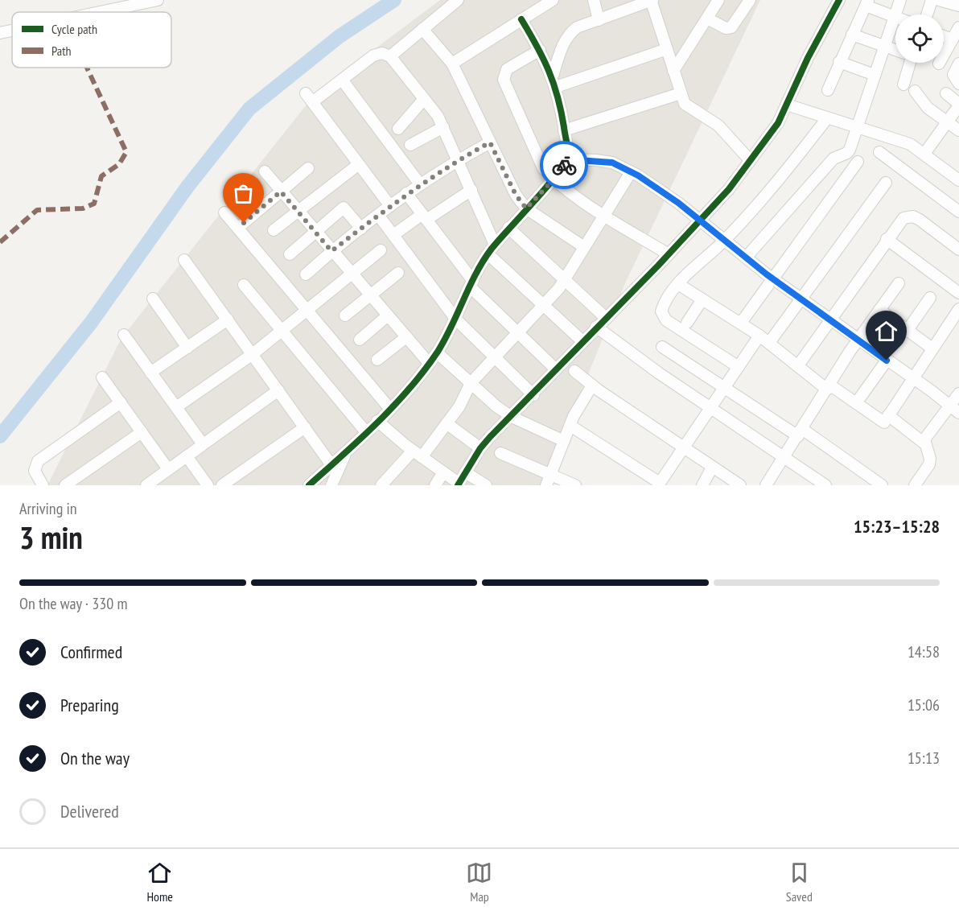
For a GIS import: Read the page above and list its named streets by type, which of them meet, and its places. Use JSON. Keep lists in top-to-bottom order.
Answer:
{
  "legend": ["Cycle path", "Path"],
  "page": {
    "heading": ["3 min", "Arriving in", "15:23–15:28"],
    "bar": "On the way · 330 m",
    "list": [
      ["Confirmed", "14:58"],
      ["Preparing", "15:06"],
      ["On the way", "15:13"],
      "Delivered"
    ],
    "tabs": ["Home", "Map", "Saved"]
  }
}
